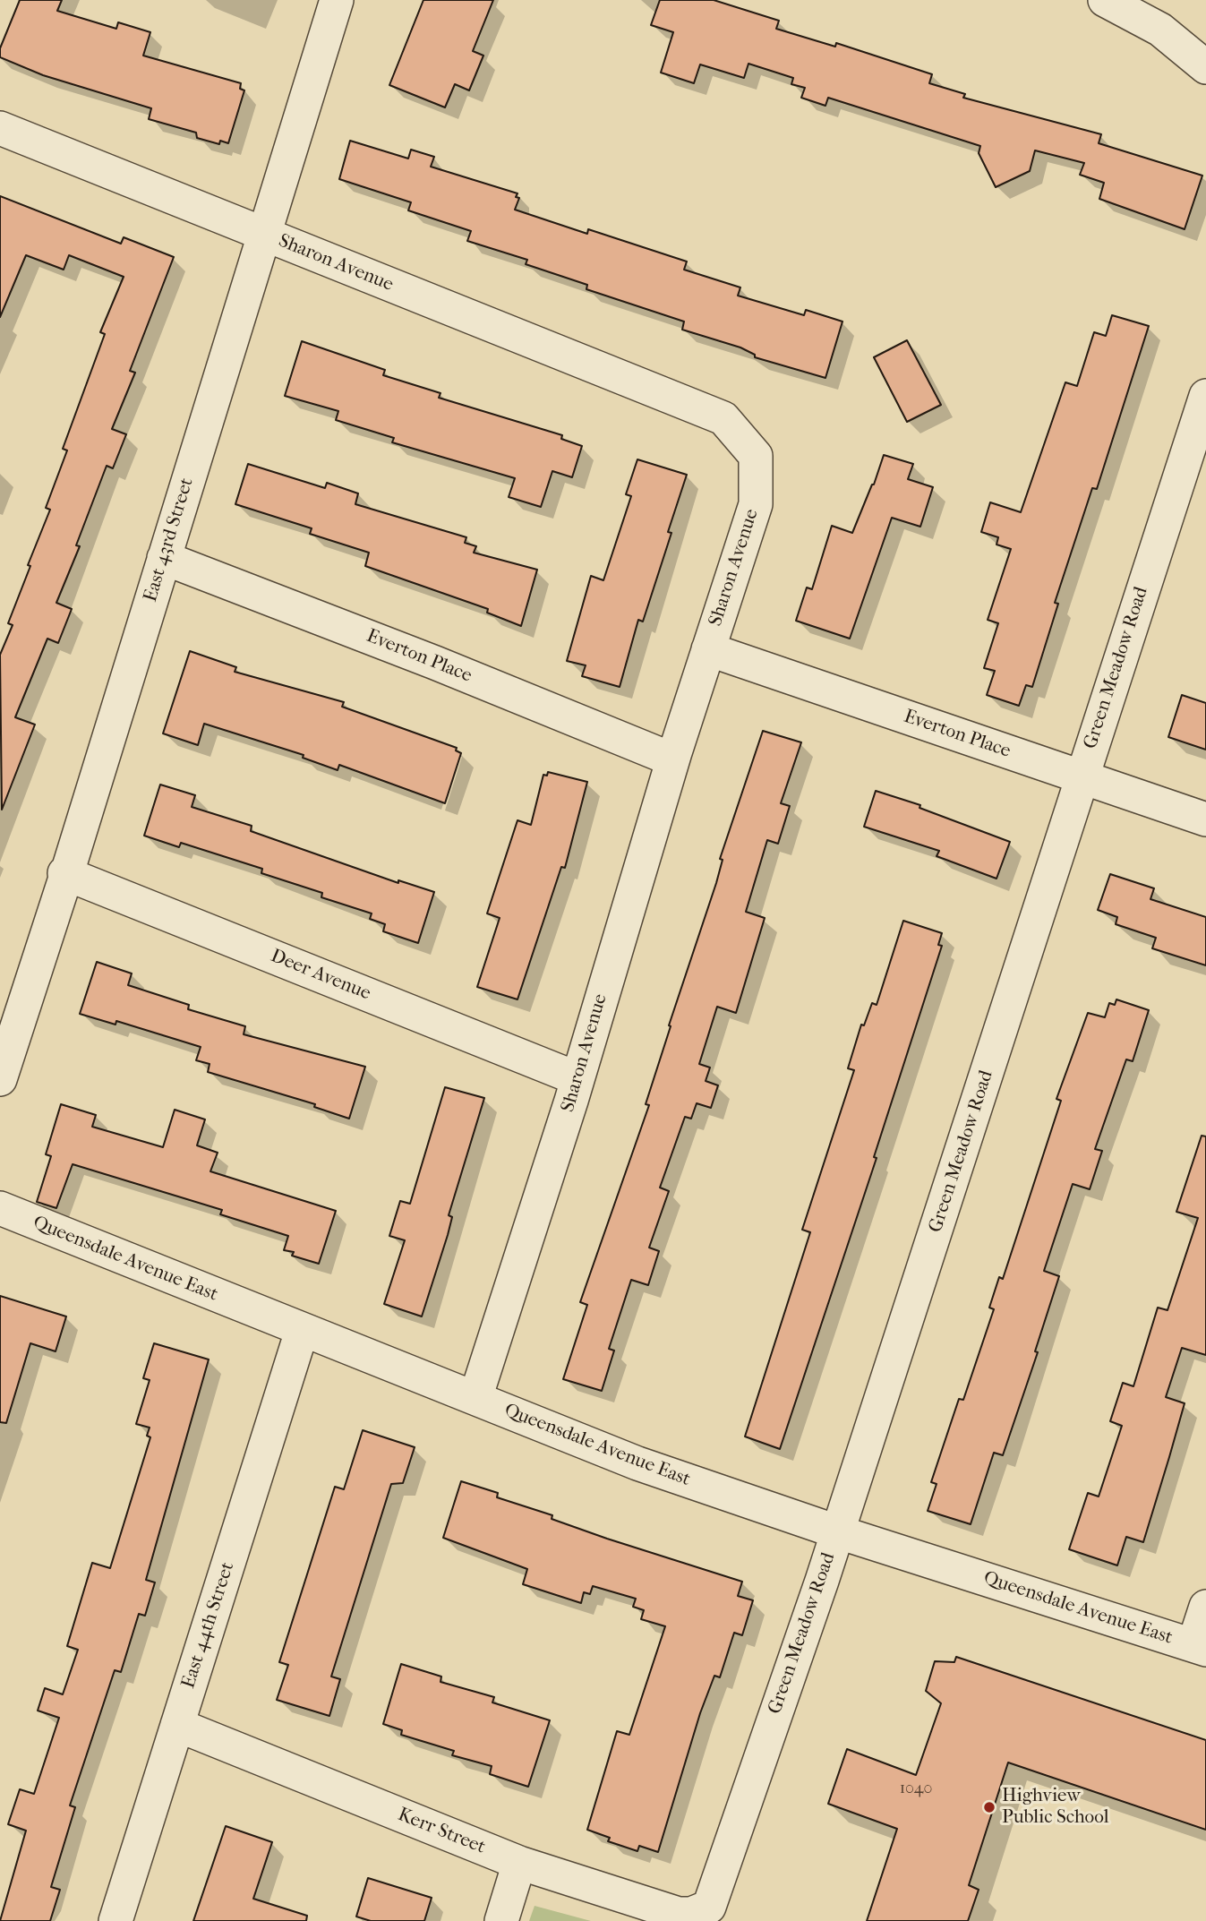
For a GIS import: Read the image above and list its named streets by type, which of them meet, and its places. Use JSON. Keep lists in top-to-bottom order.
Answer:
{
  "streets": {
    "street": [
      "Sharon Avenue",
      "East 43rd Street",
      "Everton Place",
      "Green Meadow Road",
      "Deer Avenue",
      "Queensdale Avenue East",
      "East 44th Street",
      "Kerr Street"
    ]
  },
  "crossings": [
    ["Sharon Avenue", "East 43rd Street"],
    ["Sharon Avenue", "Everton Place"],
    ["Sharon Avenue", "Deer Avenue"],
    ["Sharon Avenue", "Queensdale Avenue East"],
    ["East 43rd Street", "Everton Place"],
    ["East 43rd Street", "Deer Avenue"],
    ["Everton Place", "Green Meadow Road"],
    ["Green Meadow Road", "Queensdale Avenue East"],
    ["Green Meadow Road", "Kerr Street"],
    ["Queensdale Avenue East", "East 44th Street"],
    ["East 44th Street", "Kerr Street"]
  ],
  "places": ["Highview Public School"],
  "house_numbers": ["1040"]
}
